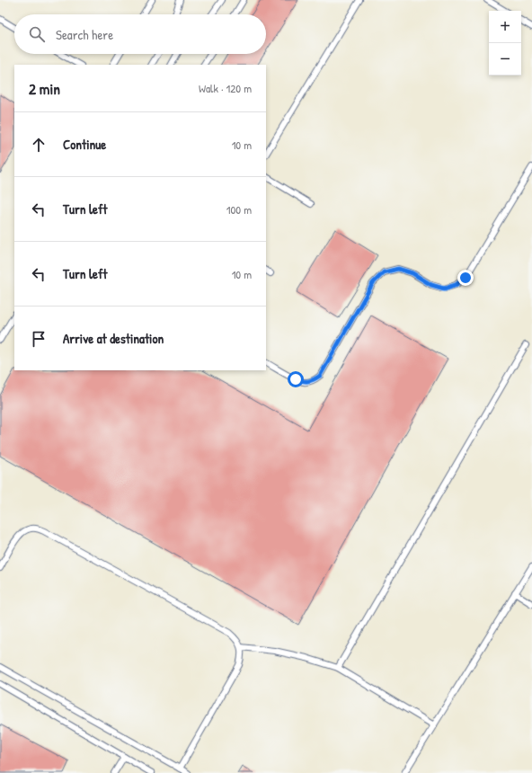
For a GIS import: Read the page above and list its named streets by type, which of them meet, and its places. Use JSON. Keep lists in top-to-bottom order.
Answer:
{
  "page": {
    "map_buttons": ["+", "−"],
    "search": "Search here",
    "heading": ["2 min", "Walk · 120 m"],
    "list": [
      ["Continue", "10 m"],
      ["Turn left", "100 m"],
      ["Turn left", "10 m"],
      "Arrive at destination"
    ]
  }
}
